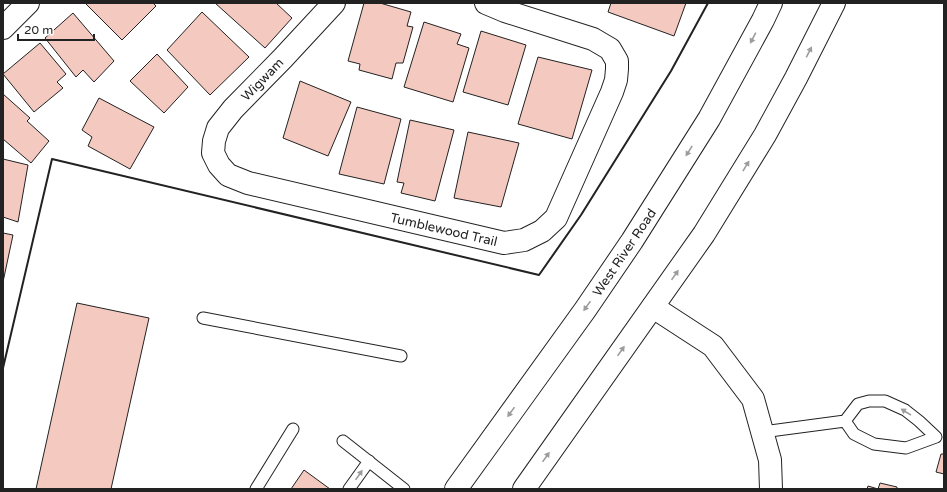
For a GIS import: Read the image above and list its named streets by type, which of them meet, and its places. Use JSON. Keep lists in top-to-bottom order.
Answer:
{
  "streets": {
    "street": ["Wigwam", "Tumblewood Trail", "West River Road"]
  },
  "crossings": [
    ["Wigwam", "Tumblewood Trail"]
  ],
  "scale_bar": "20 m"
}
